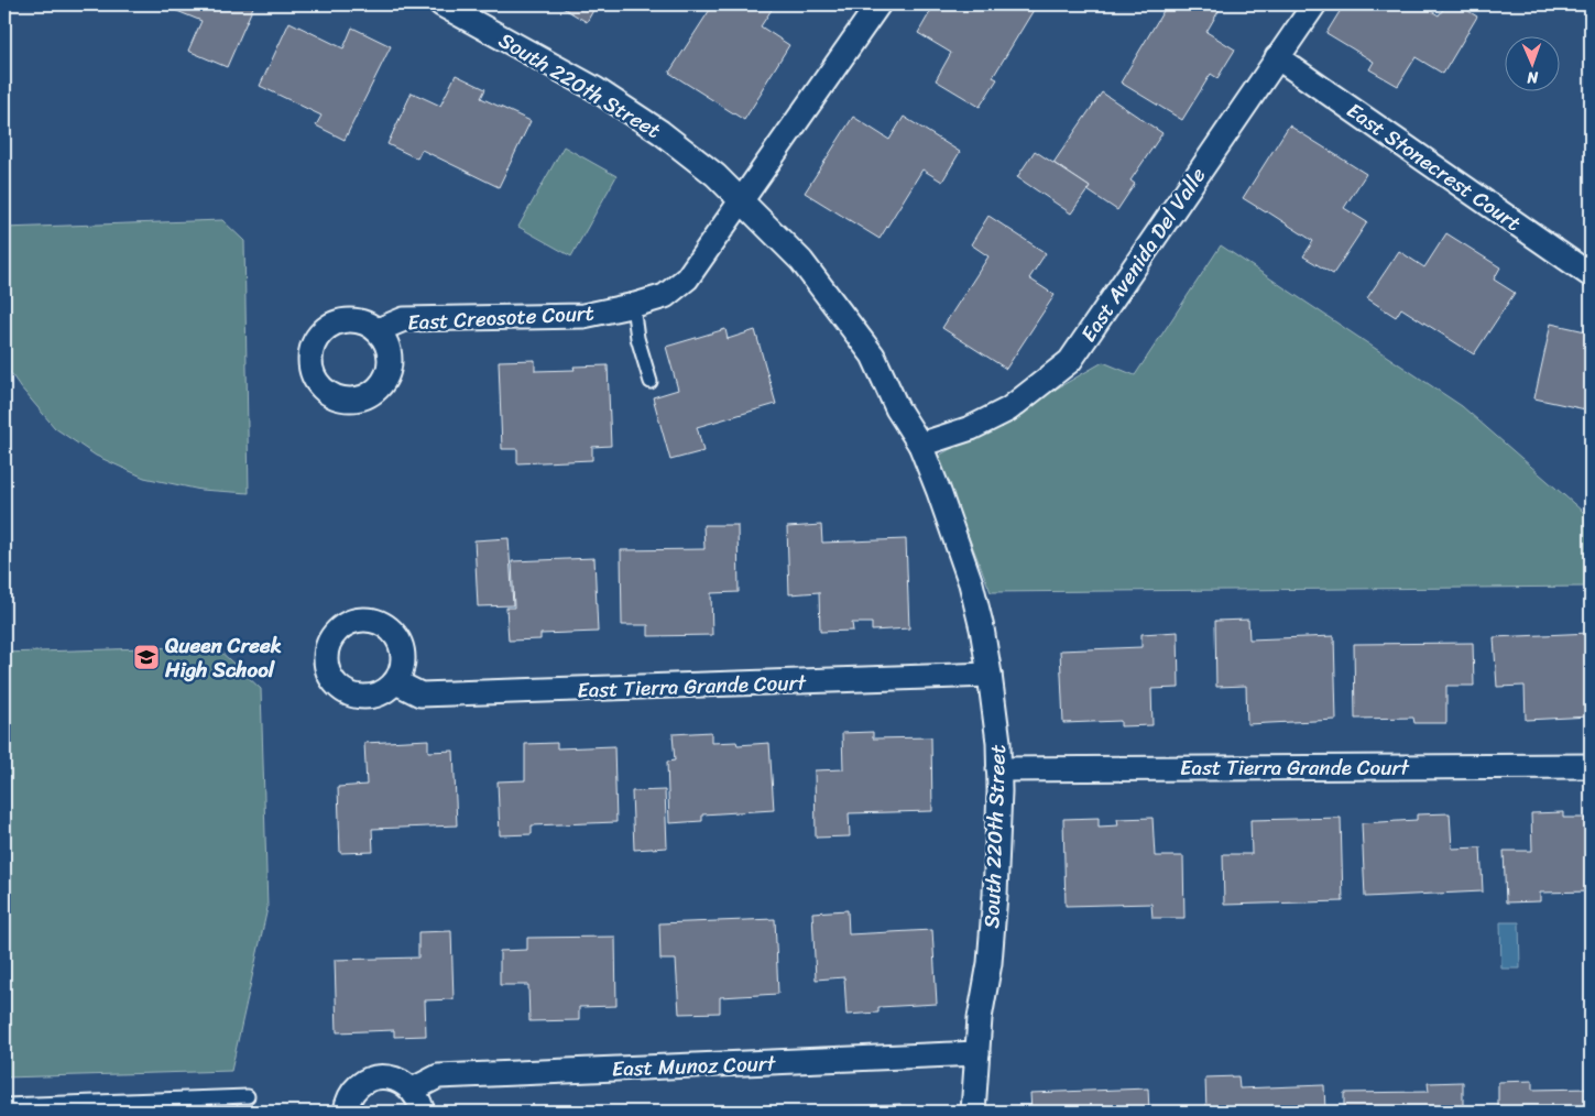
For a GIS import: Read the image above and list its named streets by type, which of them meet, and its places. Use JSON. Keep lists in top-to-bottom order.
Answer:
{
  "streets": {
    "street": [
      "South 220th Street",
      "East Stonecrest Court",
      "East Avenida Del Valle",
      "East Creosote Court",
      "East Tierra Grande Court",
      "East Munoz Court"
    ]
  },
  "crossings": [
    ["South 220th Street", "East Avenida Del Valle"],
    ["South 220th Street", "East Creosote Court"],
    ["South 220th Street", "East Tierra Grande Court"],
    ["South 220th Street", "East Munoz Court"],
    ["East Stonecrest Court", "East Avenida Del Valle"]
  ],
  "places": {
    "school or university": ["Queen Creek High School"]
  },
  "north": "bottom"
}
